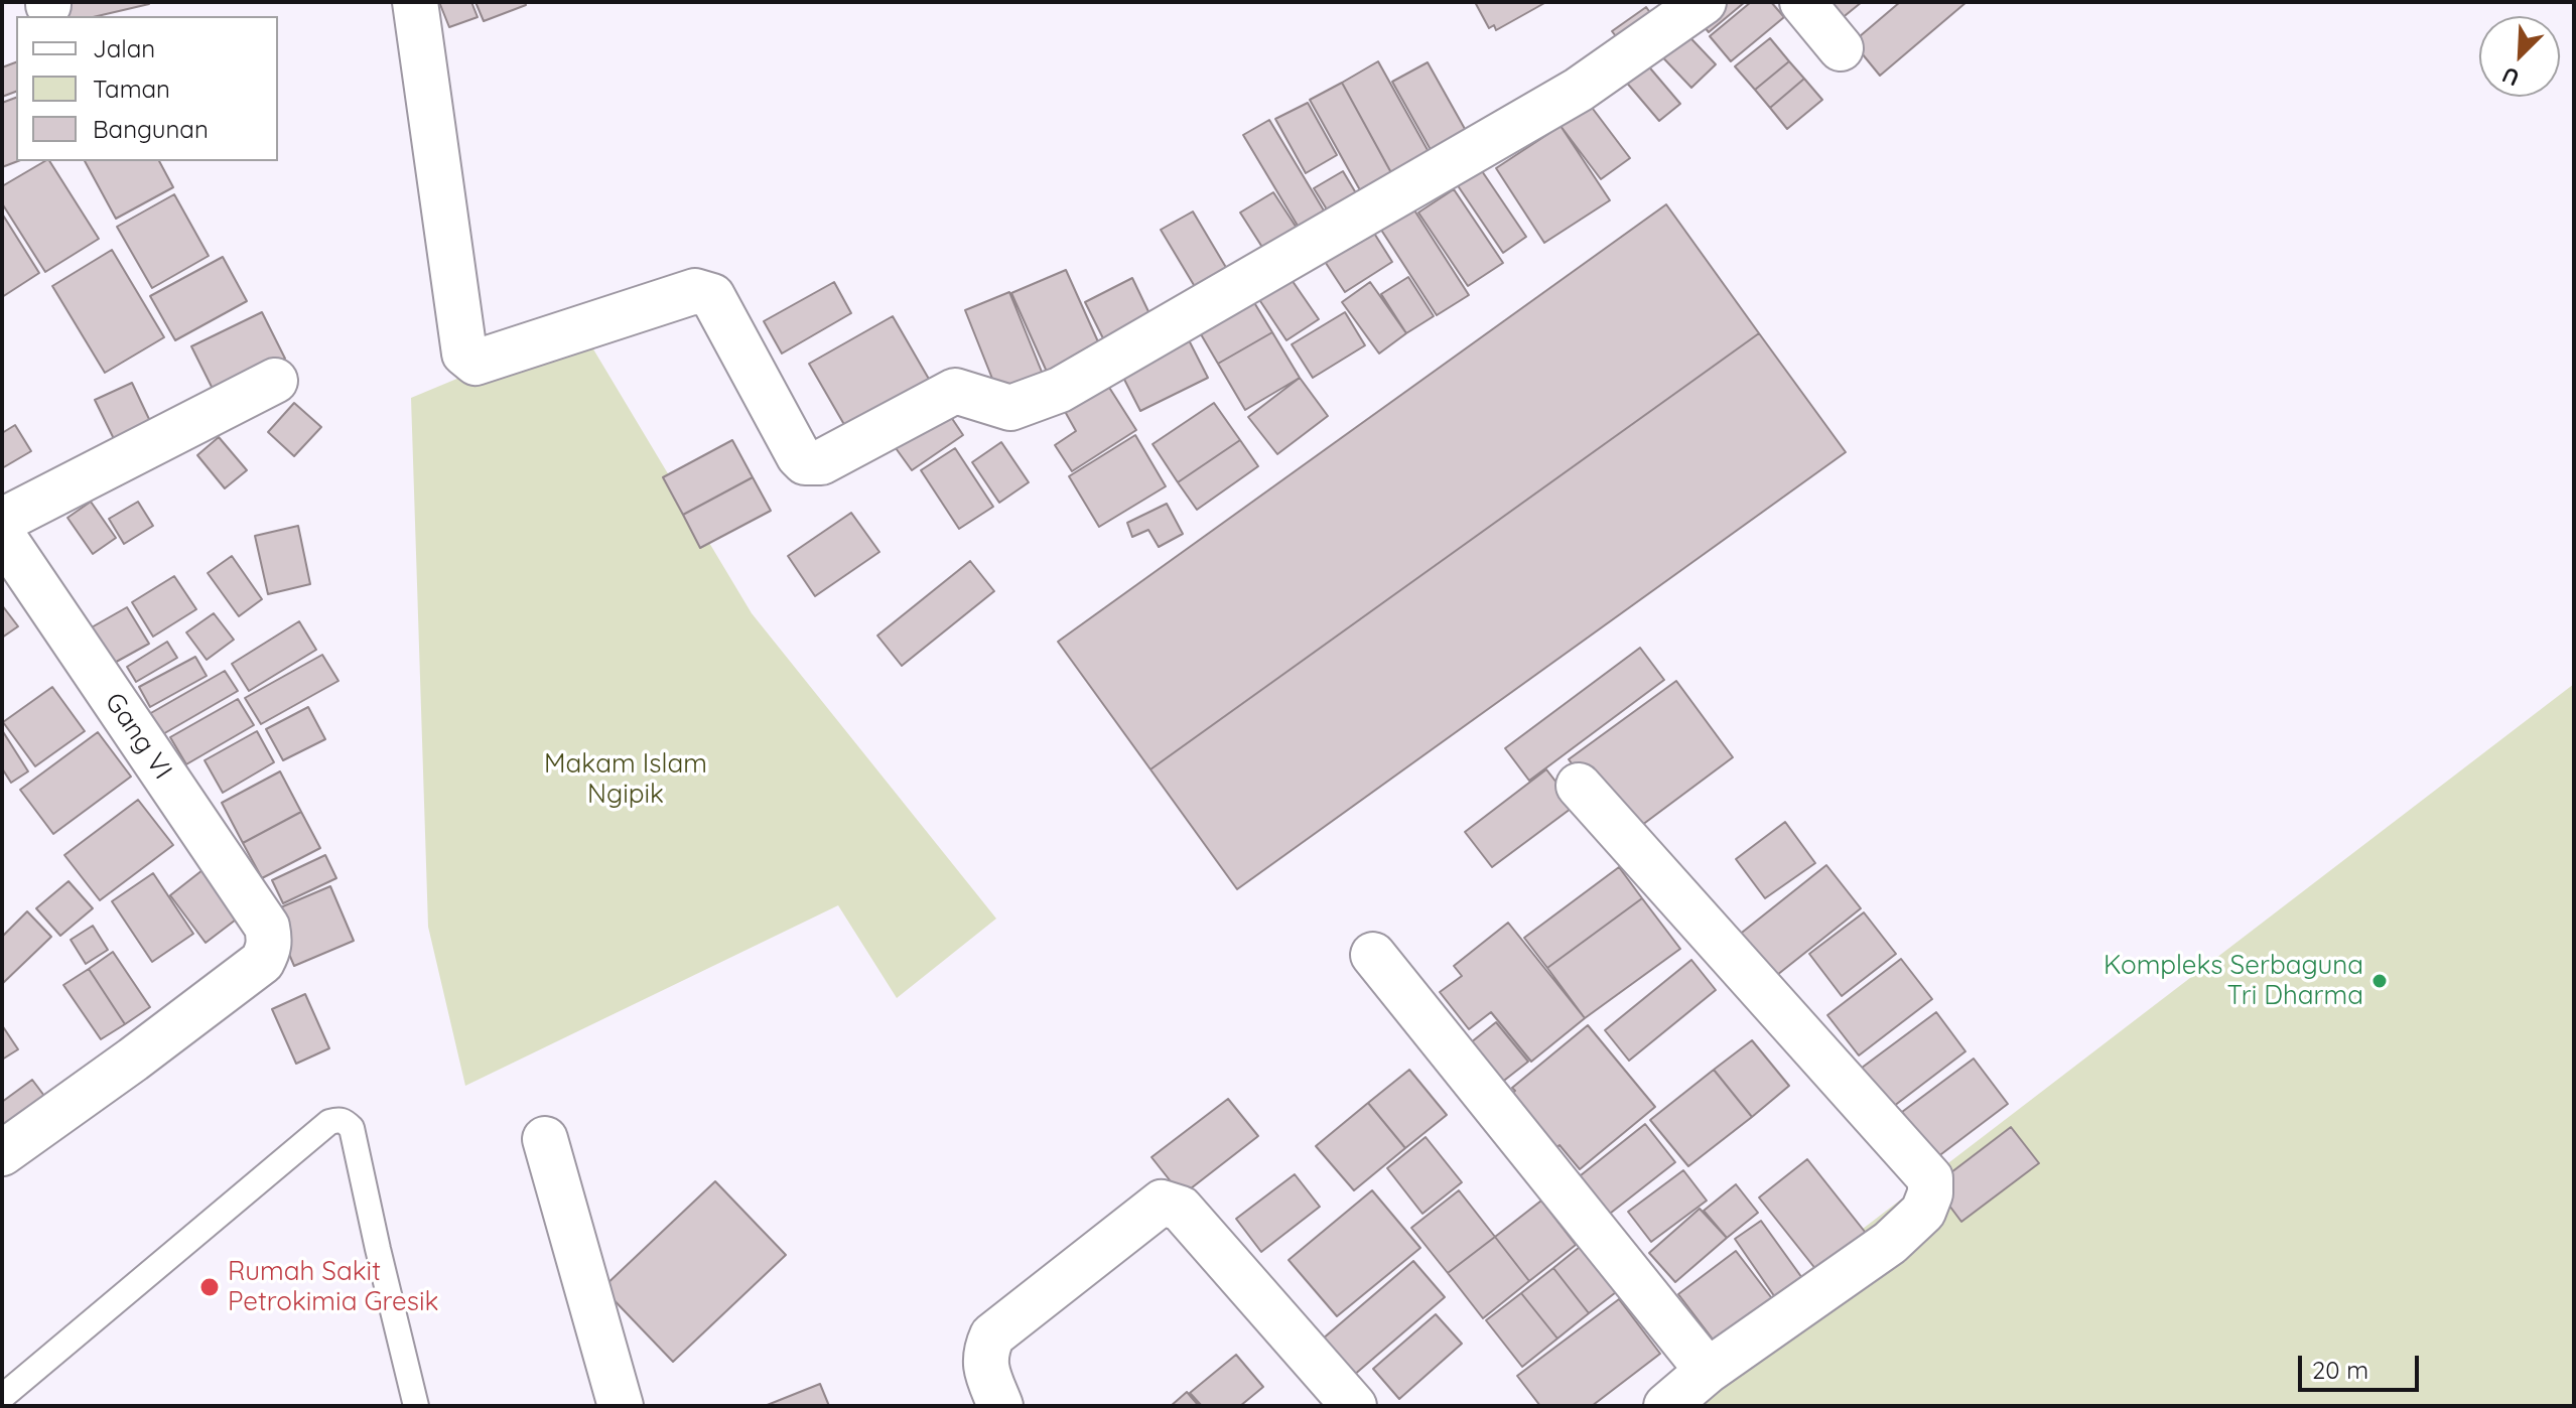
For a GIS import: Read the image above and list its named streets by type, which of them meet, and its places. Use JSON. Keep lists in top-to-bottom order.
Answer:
{
  "streets": {
    "street": ["Gang VI"]
  },
  "parks": ["Makam Islam Ngipik"],
  "places": ["Kompleks Serbaguna Tri Dharma", "Rumah Sakit Petrokimia Gresik"],
  "legend": ["Jalan", "Taman", "Bangunan"],
  "scale_bar": "20 m",
  "north": "bottom left"
}
